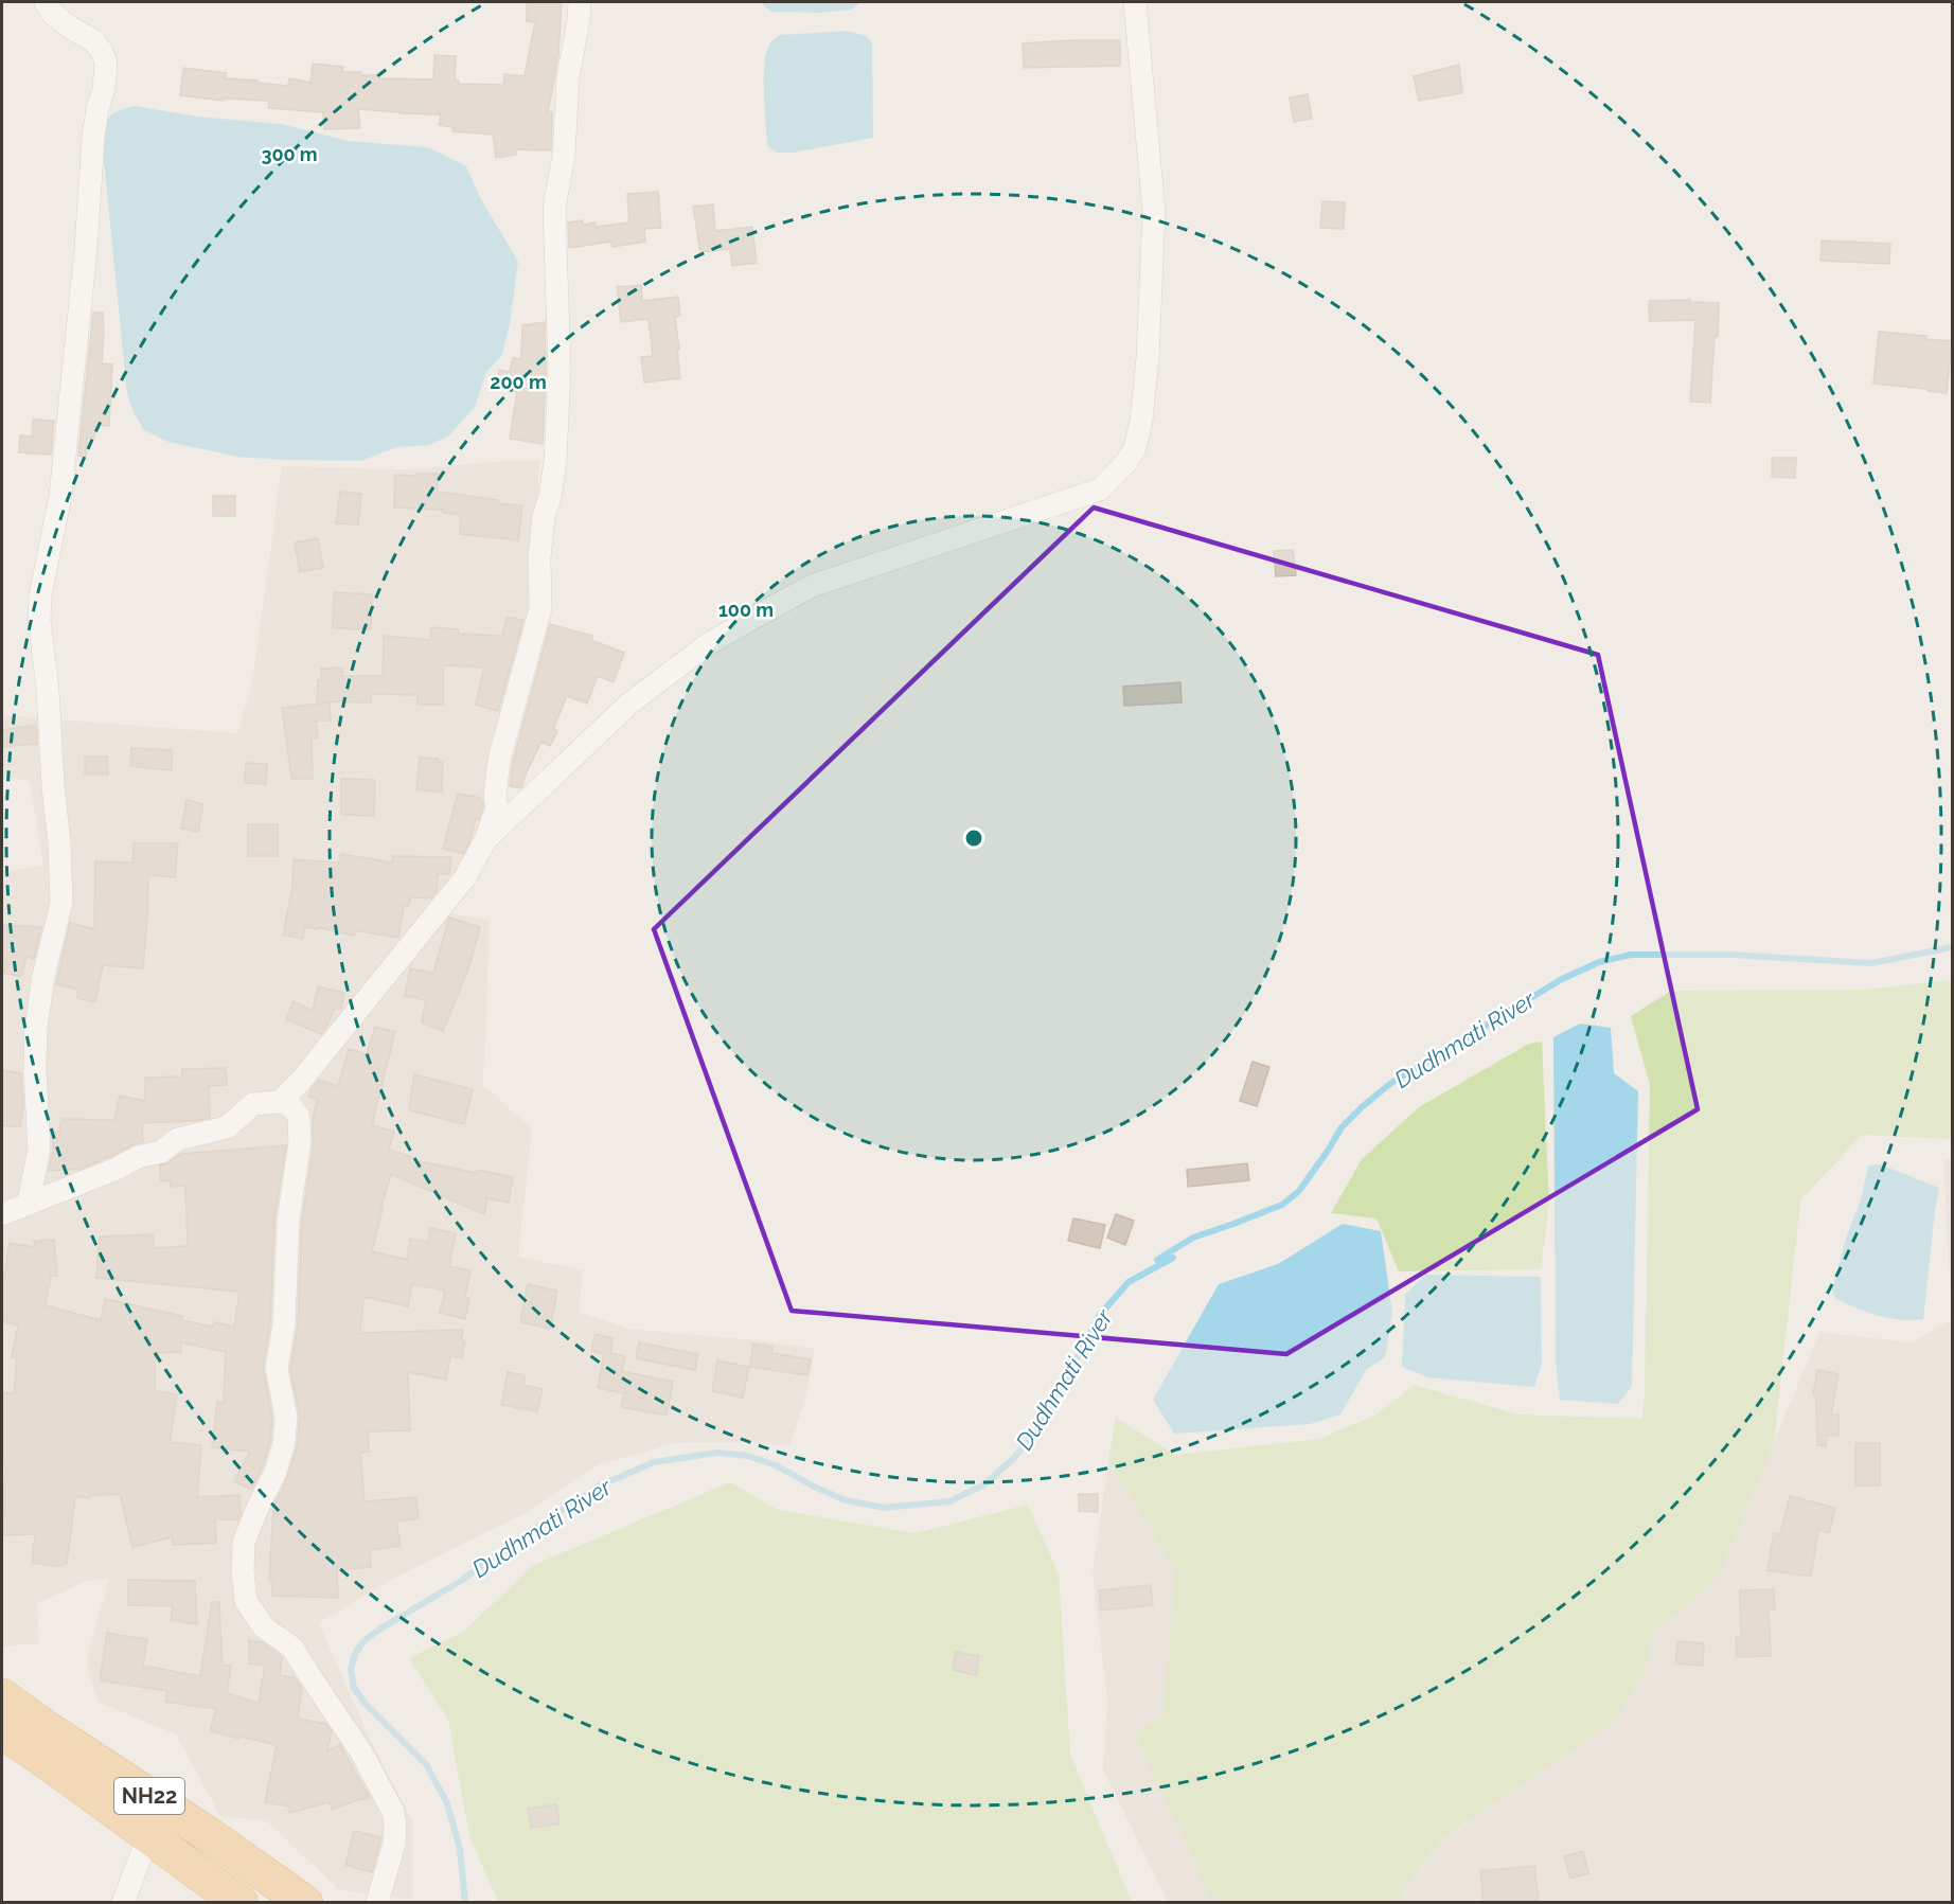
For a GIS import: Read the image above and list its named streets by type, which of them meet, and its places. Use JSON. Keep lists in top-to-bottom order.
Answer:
{
  "streets": {
    "highway": ["NH22"]
  },
  "water": ["Dudhmati River"],
  "rings": ["300 m", "200 m", "100 m"]
}
